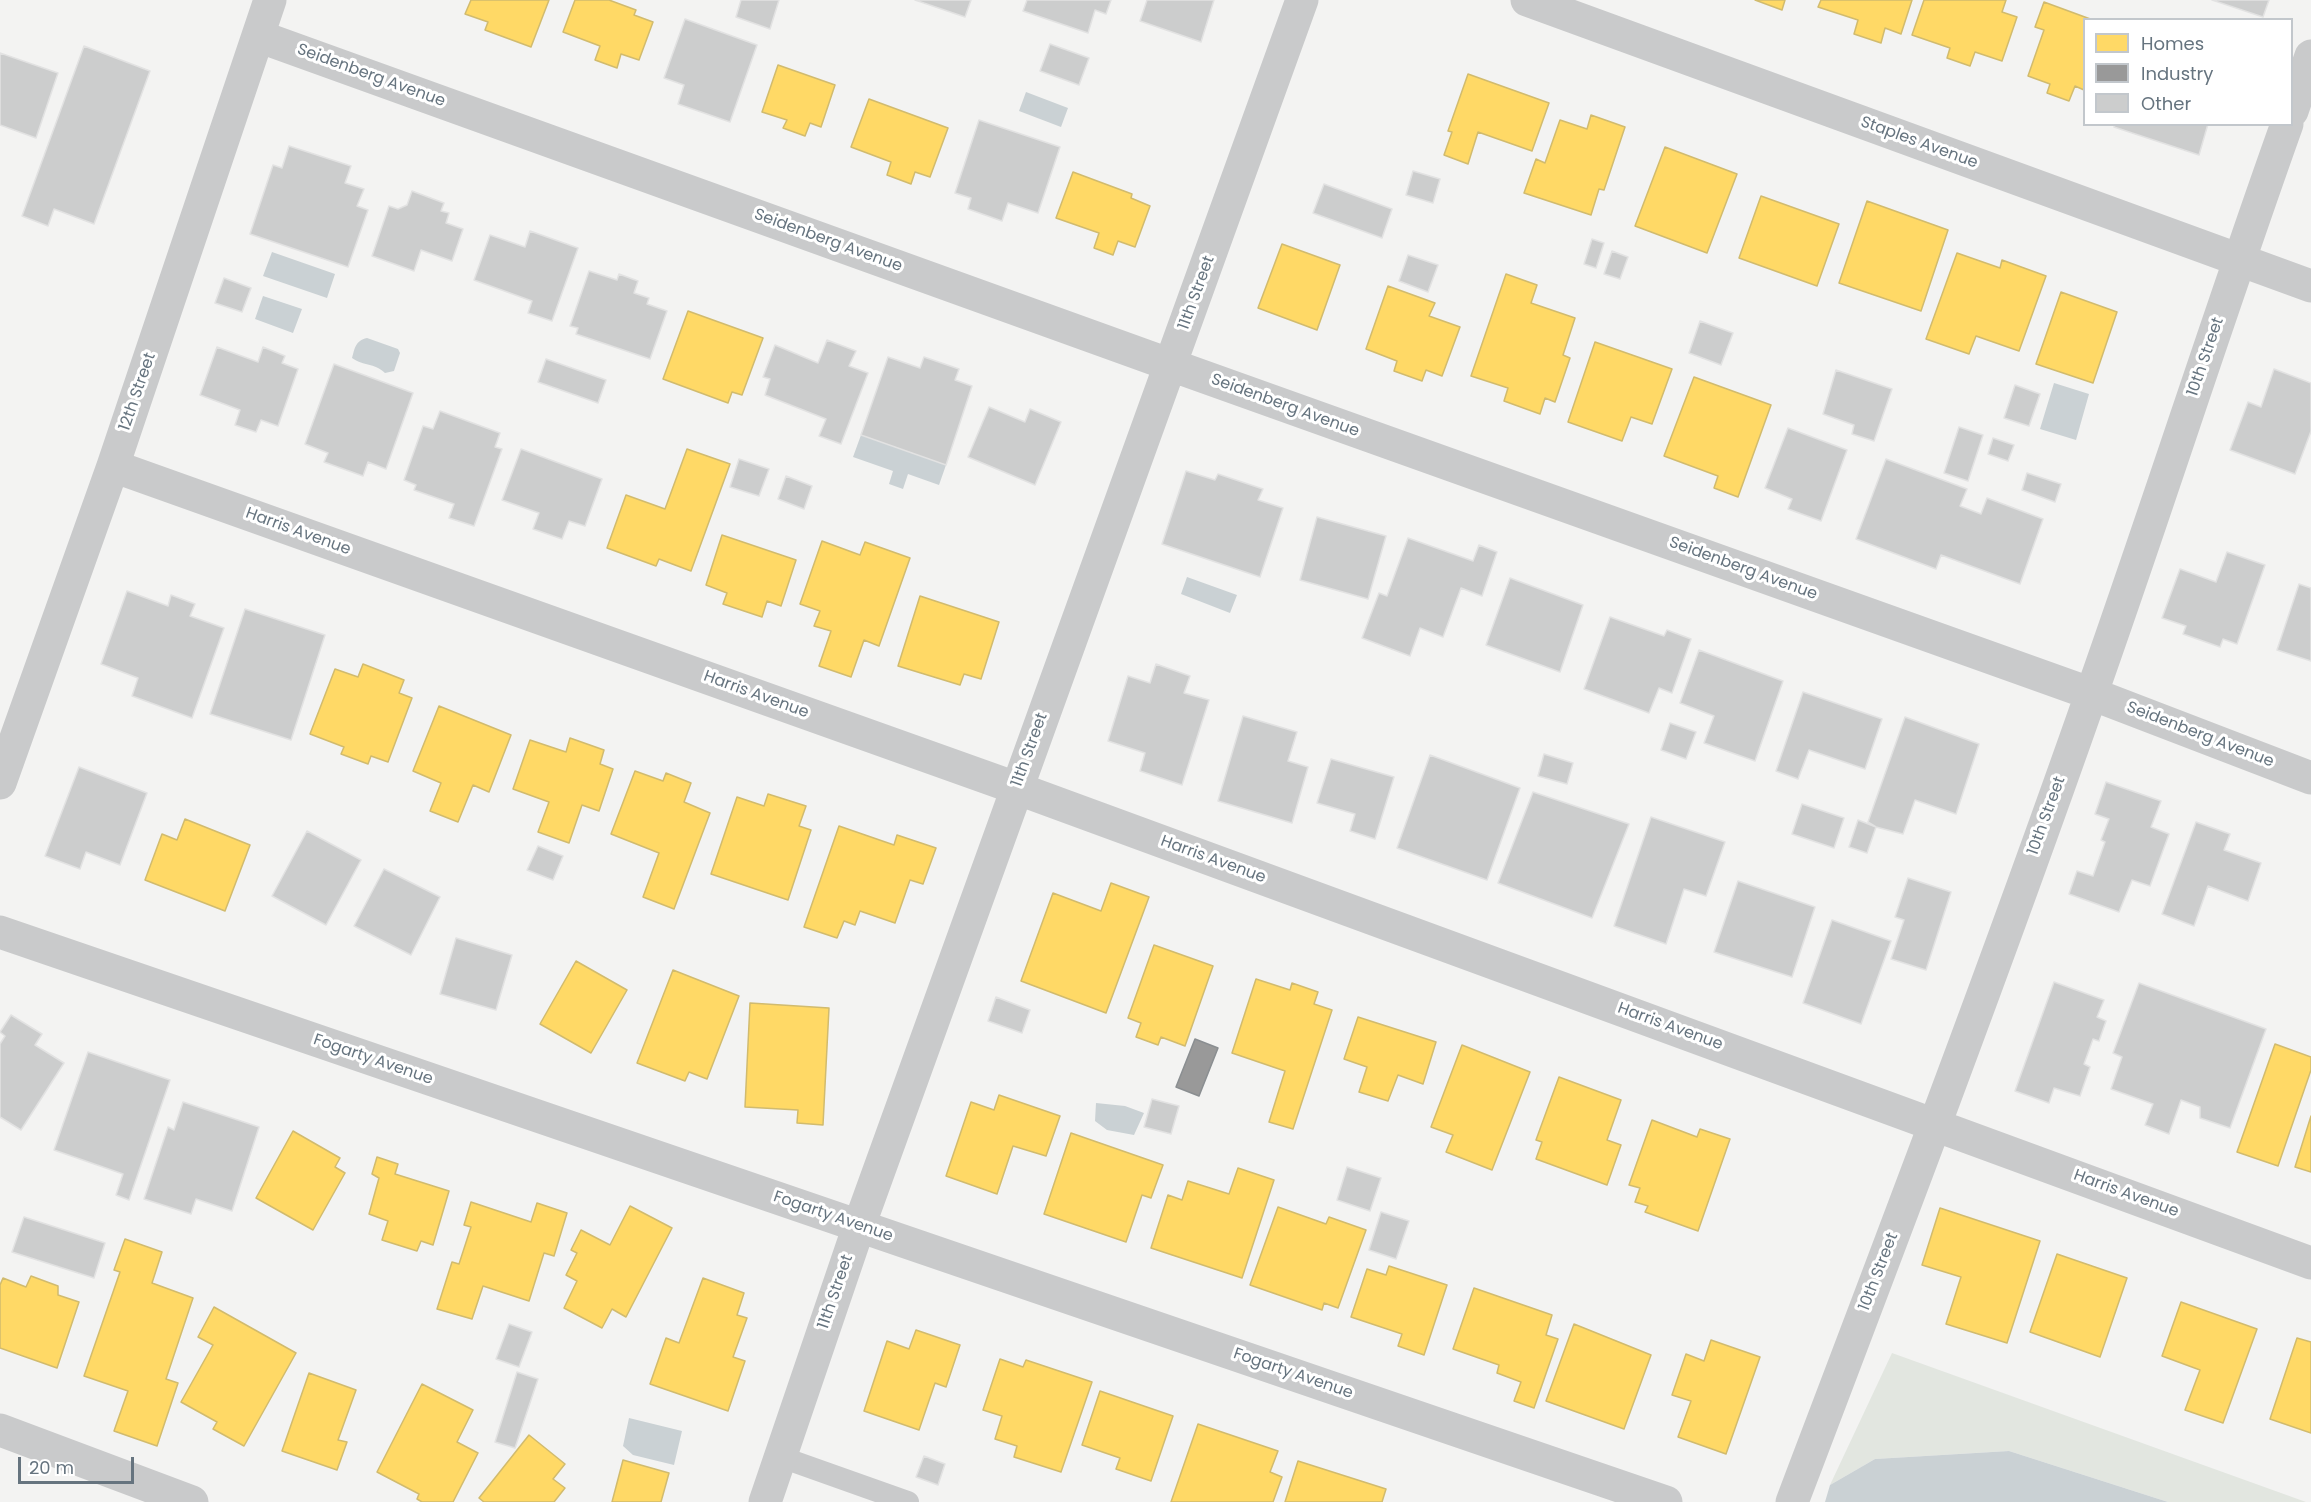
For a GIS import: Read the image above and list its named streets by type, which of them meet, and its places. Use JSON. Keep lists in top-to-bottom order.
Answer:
{
  "streets": {
    "street": [
      "Seidenberg Avenue",
      "Staples Avenue",
      "11th Street",
      "10th Street",
      "12th Street",
      "Harris Avenue",
      "Fogarty Avenue"
    ]
  },
  "crossings": [
    ["Seidenberg Avenue", "11th Street"],
    ["Seidenberg Avenue", "10th Street"],
    ["Seidenberg Avenue", "12th Street"],
    ["Staples Avenue", "10th Street"],
    ["11th Street", "Harris Avenue"],
    ["11th Street", "Fogarty Avenue"],
    ["10th Street", "Harris Avenue"],
    ["12th Street", "Harris Avenue"]
  ],
  "legend": ["Homes", "Industry", "Other"],
  "scale_bar": "20 m"
}
